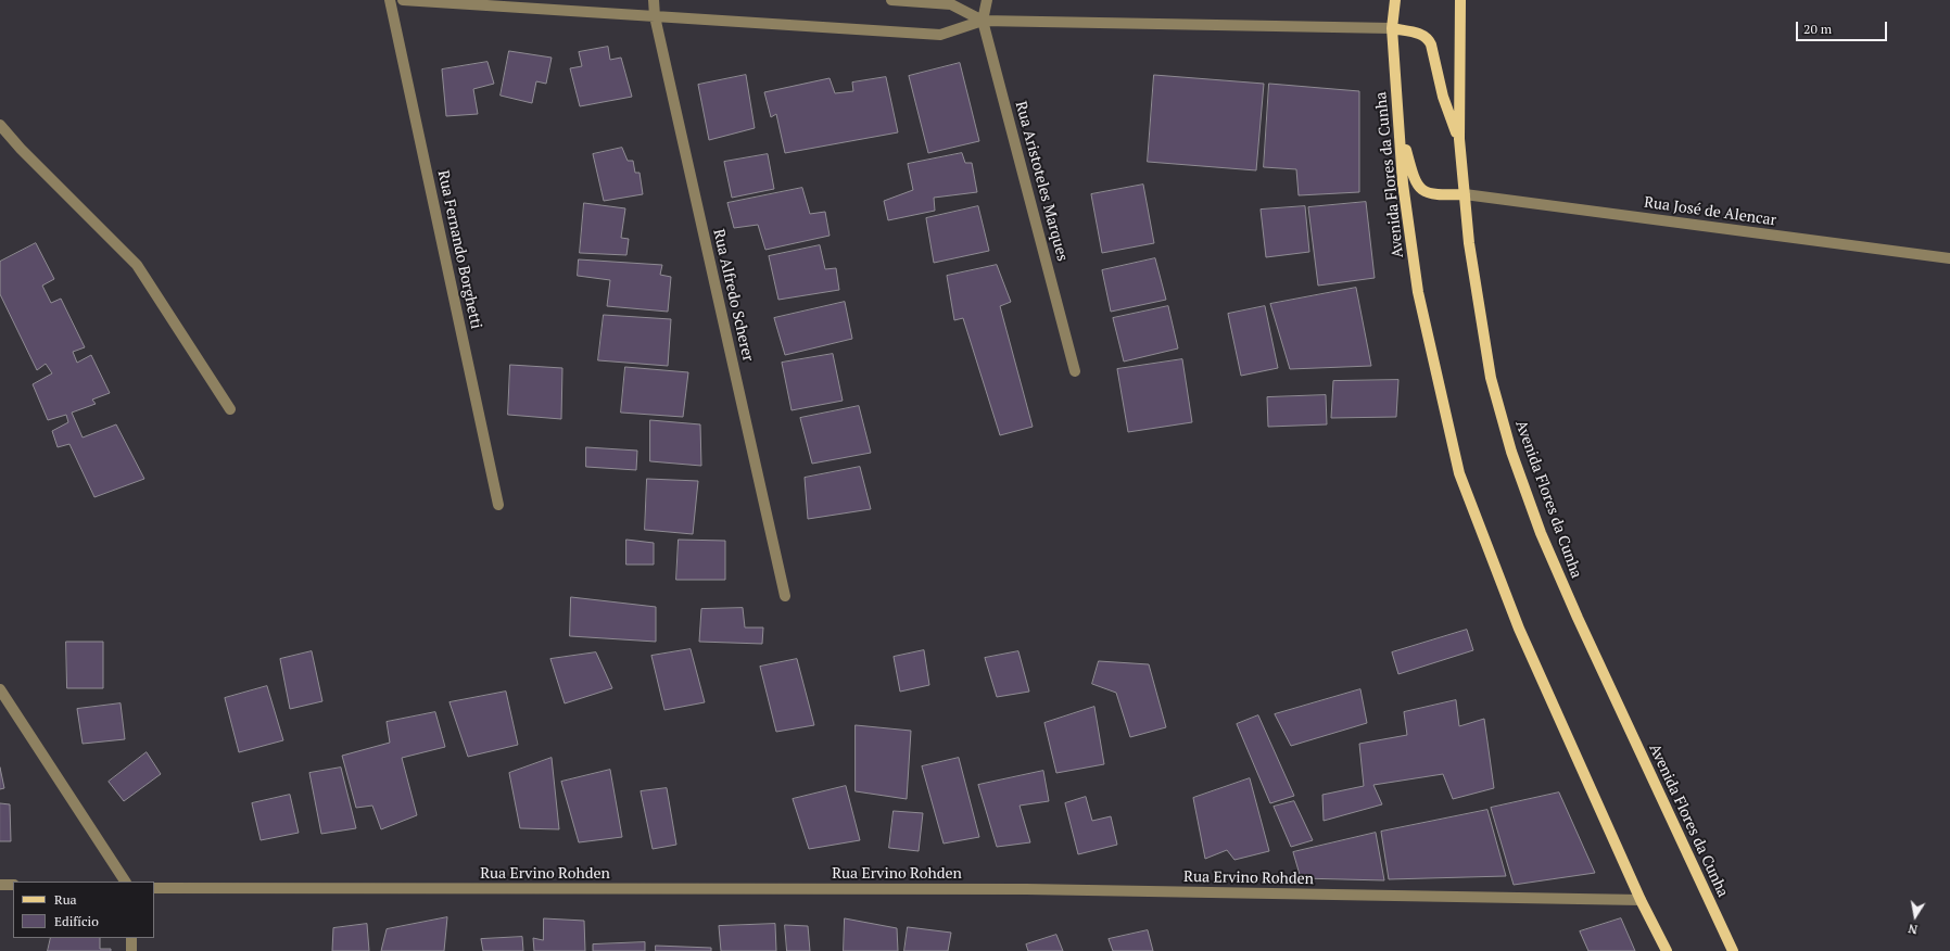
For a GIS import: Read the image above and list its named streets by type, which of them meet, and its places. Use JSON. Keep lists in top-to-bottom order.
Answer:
{
  "streets": {
    "main road": ["Avenida Flores da Cunha"],
    "street": [
      "Rua Aristoteles Marques",
      "Rua José de Alencar",
      "Rua Fernando Borghetti",
      "Rua Alfredo Scherer",
      "Rua Ervino Rohden"
    ]
  },
  "crossings": [
    ["Avenida Flores da Cunha", "Rua José de Alencar"],
    ["Avenida Flores da Cunha", "Rua Ervino Rohden"]
  ],
  "legend": ["Rua", "Edifício"],
  "scale_bar": "20 m",
  "north": "bottom"
}
